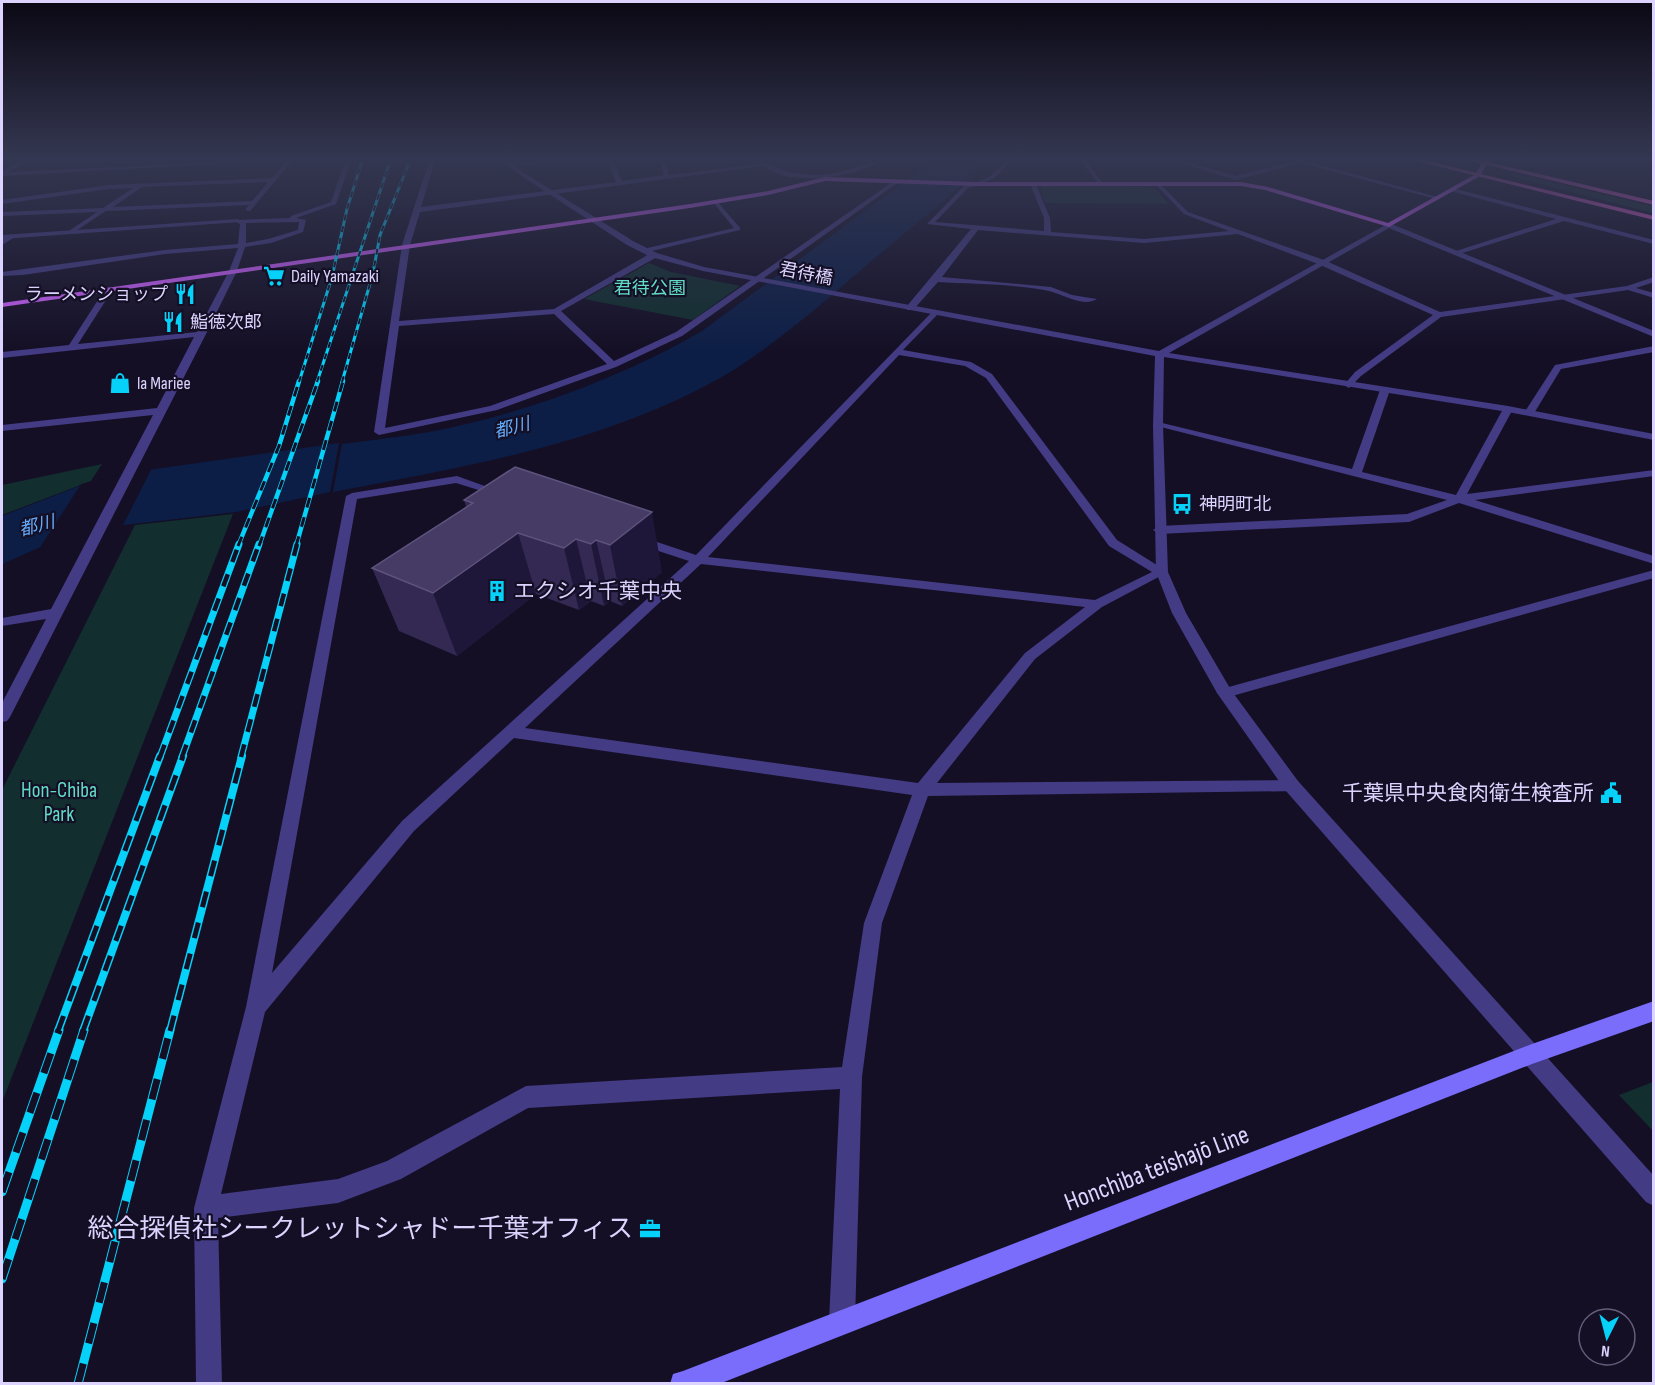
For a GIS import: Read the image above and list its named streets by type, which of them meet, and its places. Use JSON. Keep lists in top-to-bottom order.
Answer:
{
  "streets": {
    "main road": ["Honchiba teishajō Line"],
    "street": ["君待橋"]
  },
  "water": ["都川"],
  "parks": ["君待公園", "Hon-Chiba Park"],
  "places": {
    "supermarket": ["Daily Yamazaki"],
    "restaurant": ["ラーメンショップ", "鮨徳次郎"],
    "shop": ["la Mariee"],
    "bus stop": ["神明町北"],
    "building": ["エクシオ千葉中央"],
    "public building": ["千葉県中央食肉衛生検査所"],
    "office": ["総合探偵社シークレットシャドー千葉オフィス"]
  },
  "north": "bottom"
}
